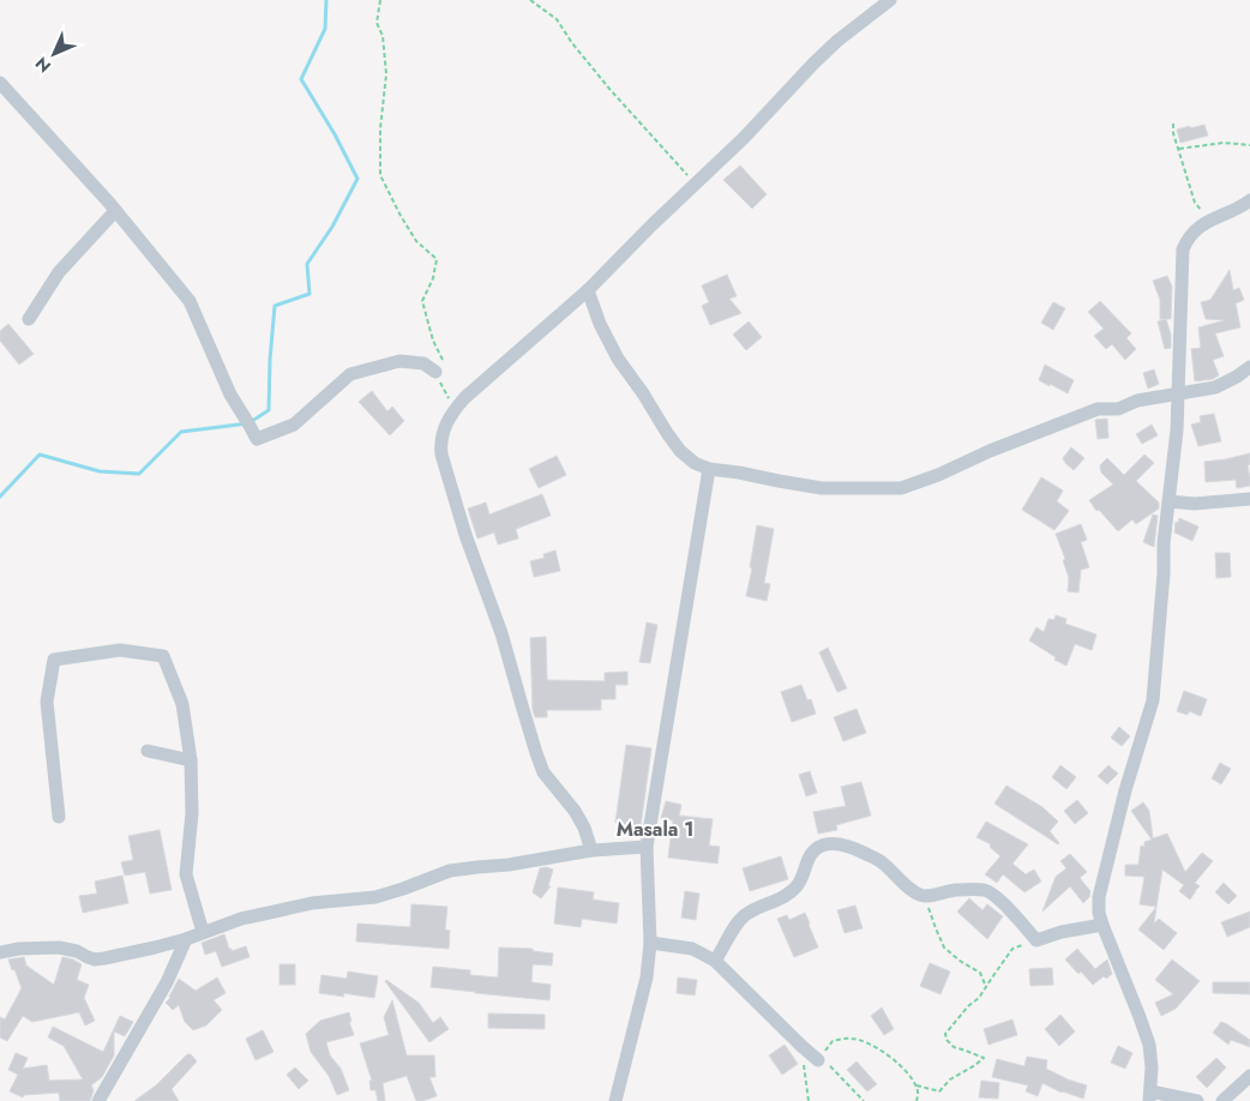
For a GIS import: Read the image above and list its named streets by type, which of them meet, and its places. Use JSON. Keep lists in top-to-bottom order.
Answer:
{
  "districts": ["Masala 1"],
  "north": "bottom left"
}
